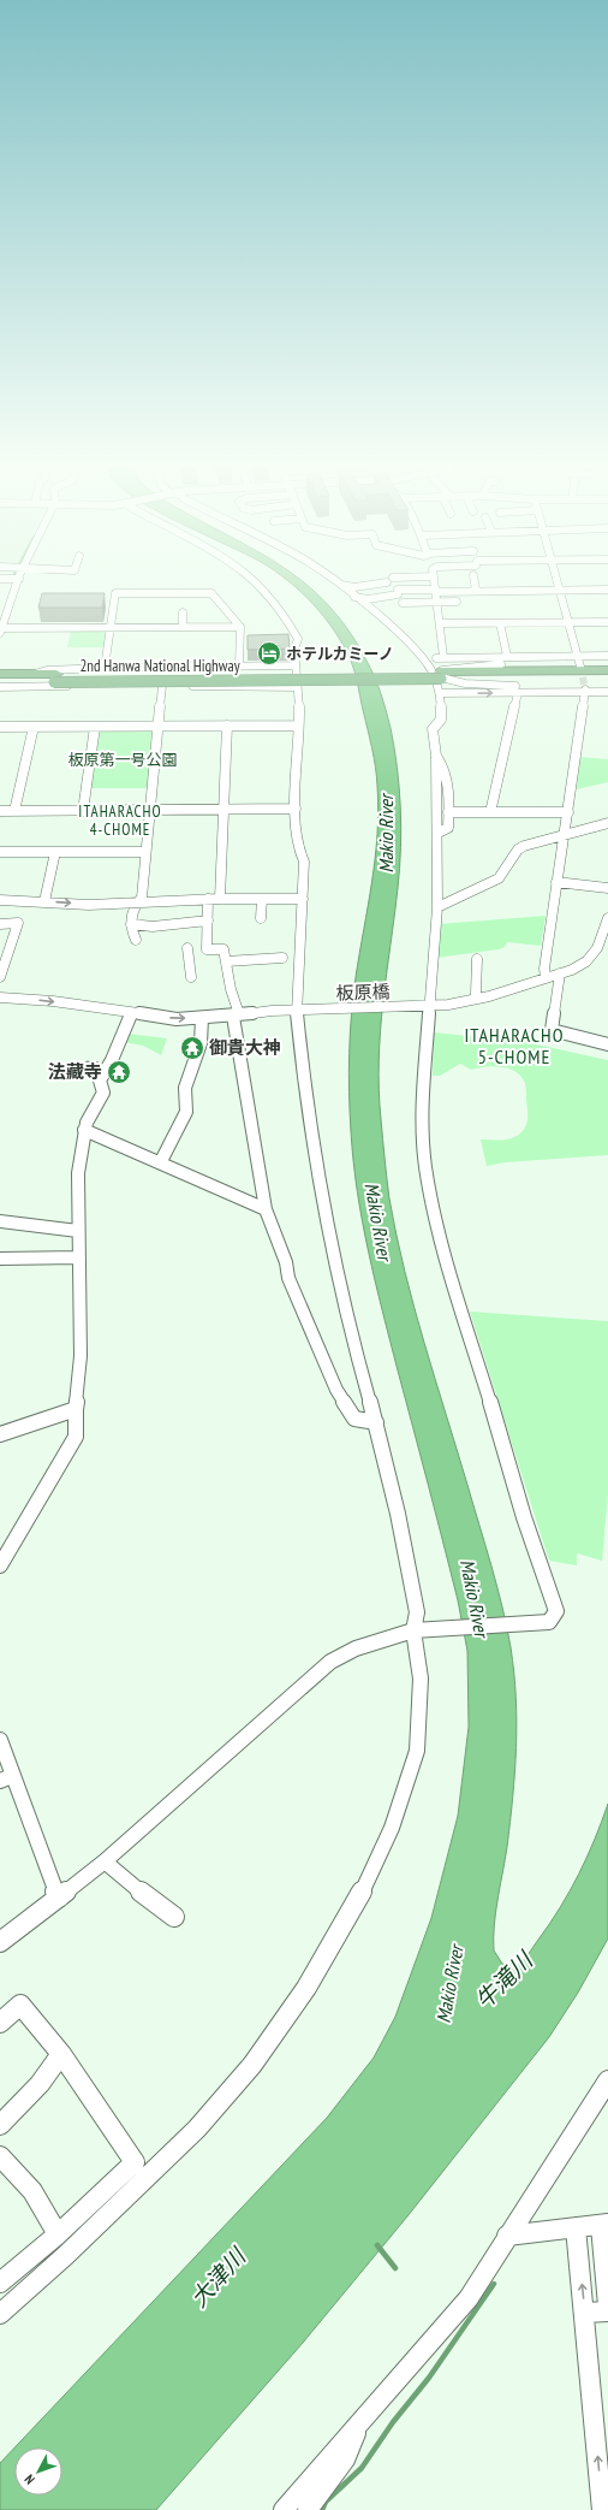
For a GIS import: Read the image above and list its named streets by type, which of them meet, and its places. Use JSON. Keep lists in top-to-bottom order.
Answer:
{
  "streets": {
    "highway": ["2nd Hanwa National Highway"],
    "street": ["板原橋"]
  },
  "districts": ["ITAHARACHO 4-CHOME", "ITAHARACHO 5-CHOME"],
  "water": ["Makio River", "牛滝川", "大津川"],
  "parks": ["板原第一号公園"],
  "places": {
    "hotel": ["ホテルカミーノ"],
    "temple": ["御貴大神", "法藏寺"]
  },
  "north": "bottom left"
}
